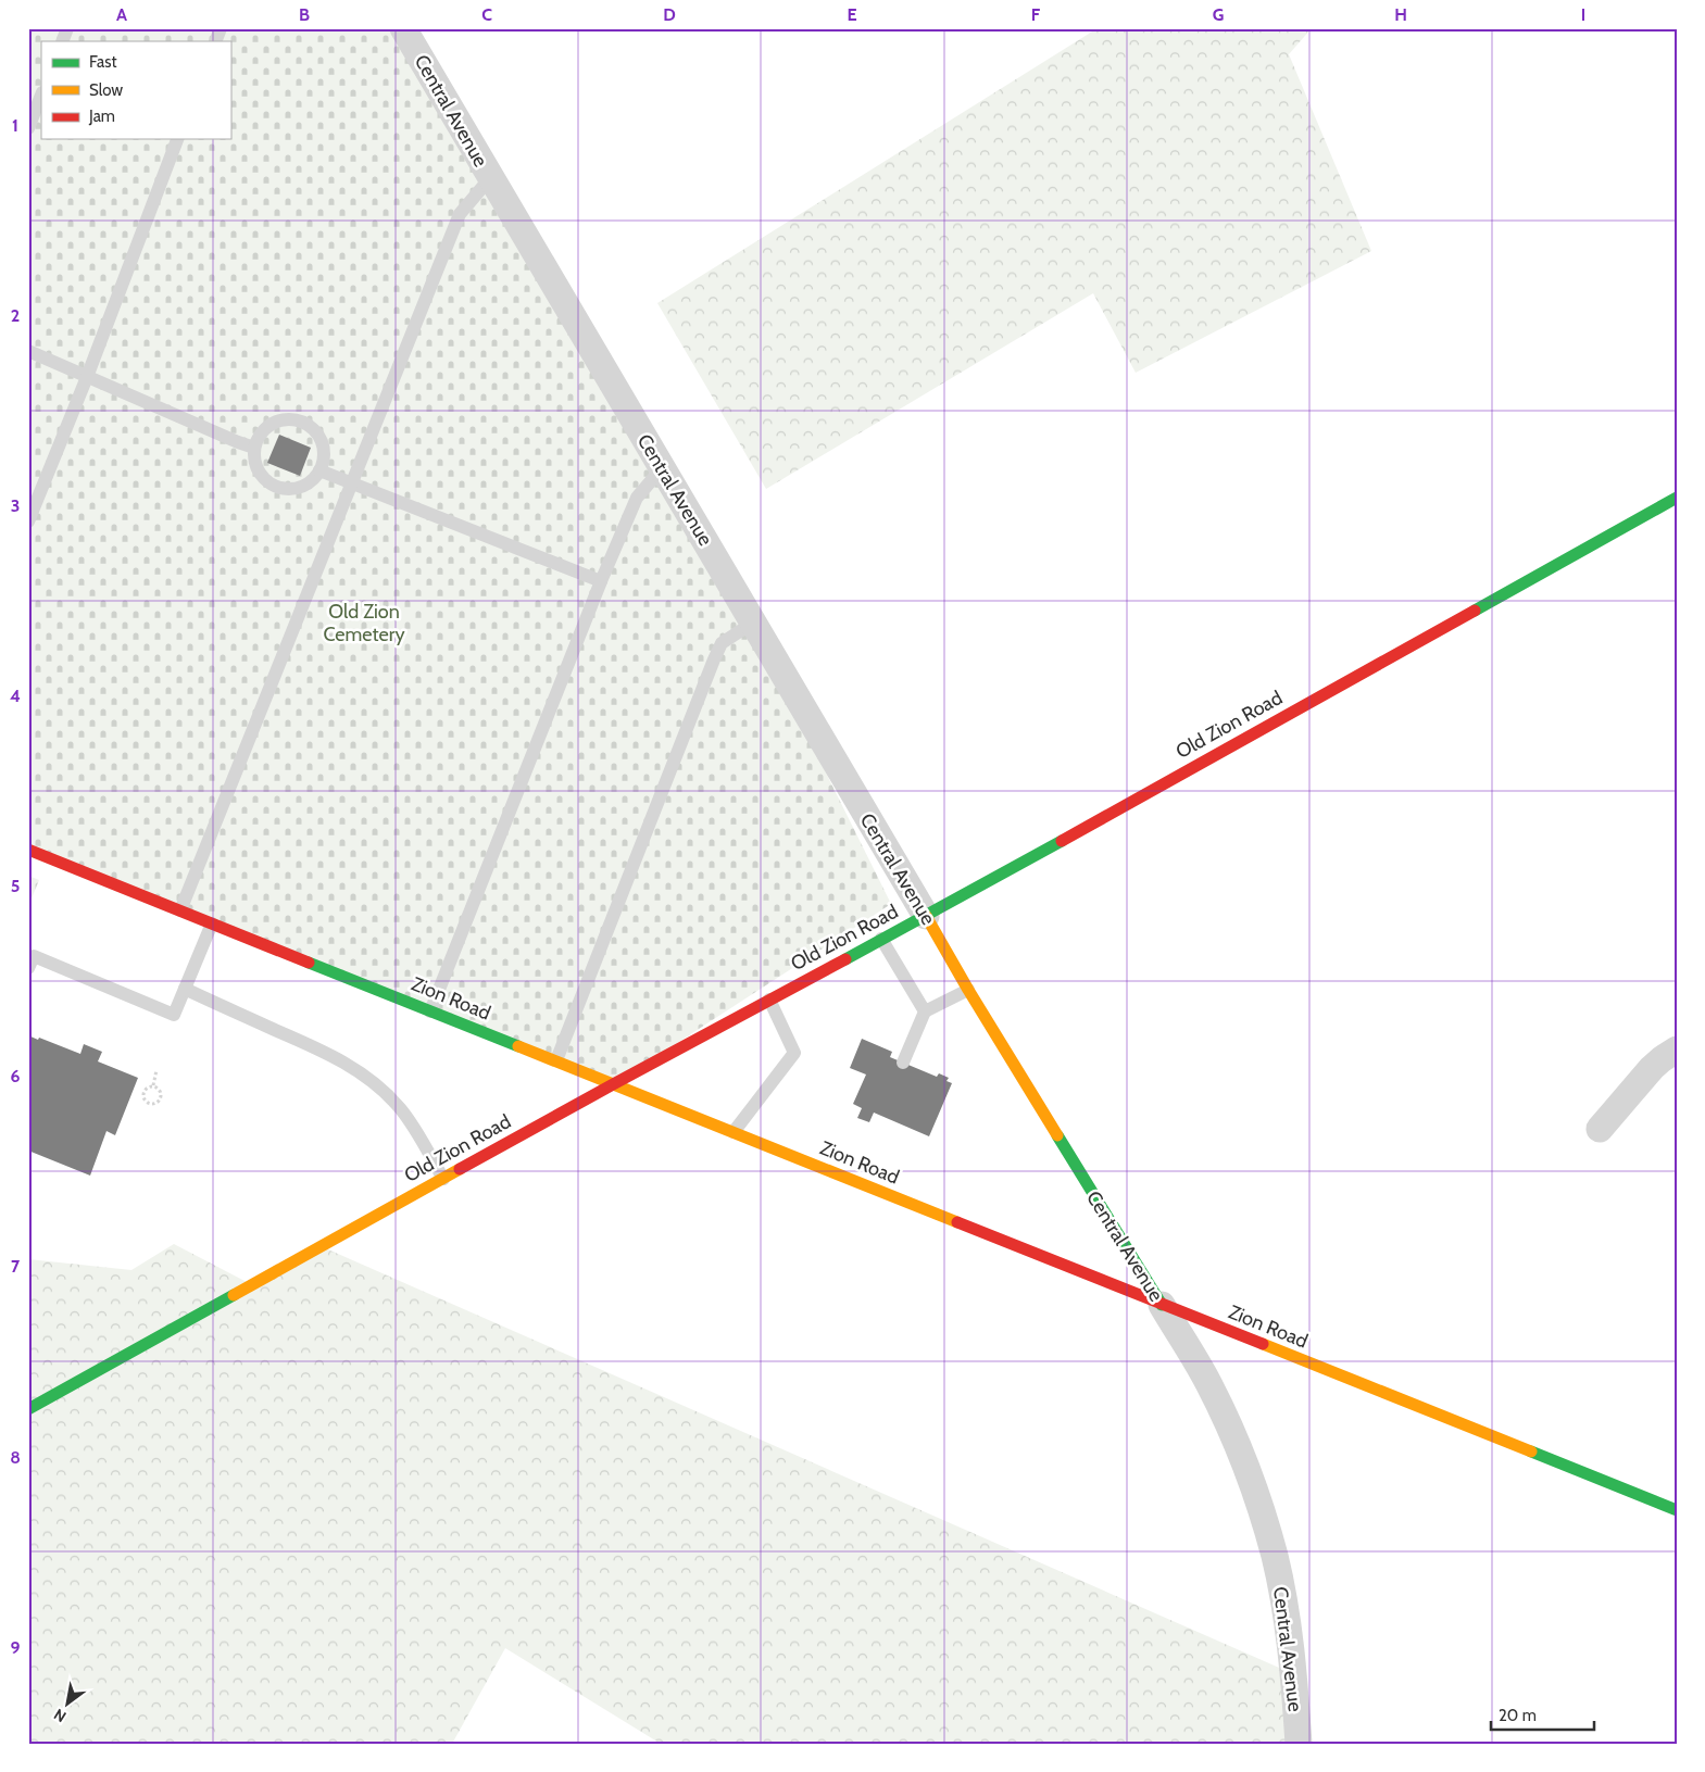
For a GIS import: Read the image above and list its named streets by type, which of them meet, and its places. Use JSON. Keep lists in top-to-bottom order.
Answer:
{
  "streets": {
    "street": ["Central Avenue", "Old Zion Road", "Zion Road"]
  },
  "crossings": [
    ["Central Avenue", "Old Zion Road"],
    ["Central Avenue", "Zion Road"],
    ["Old Zion Road", "Zion Road"]
  ],
  "parks": ["Old Zion Cemetery"],
  "legend": ["Fast", "Slow", "Jam"],
  "scale_bar": "20 m",
  "north": "bottom left",
  "grid": {
    "columns": [
      "A",
      "B",
      "C",
      "D",
      "E",
      "F",
      "G",
      "H",
      "I"
    ],
    "rows": [
      "1",
      "2",
      "3",
      "4",
      "5",
      "6",
      "7",
      "8",
      "9"
    ]
  }
}
